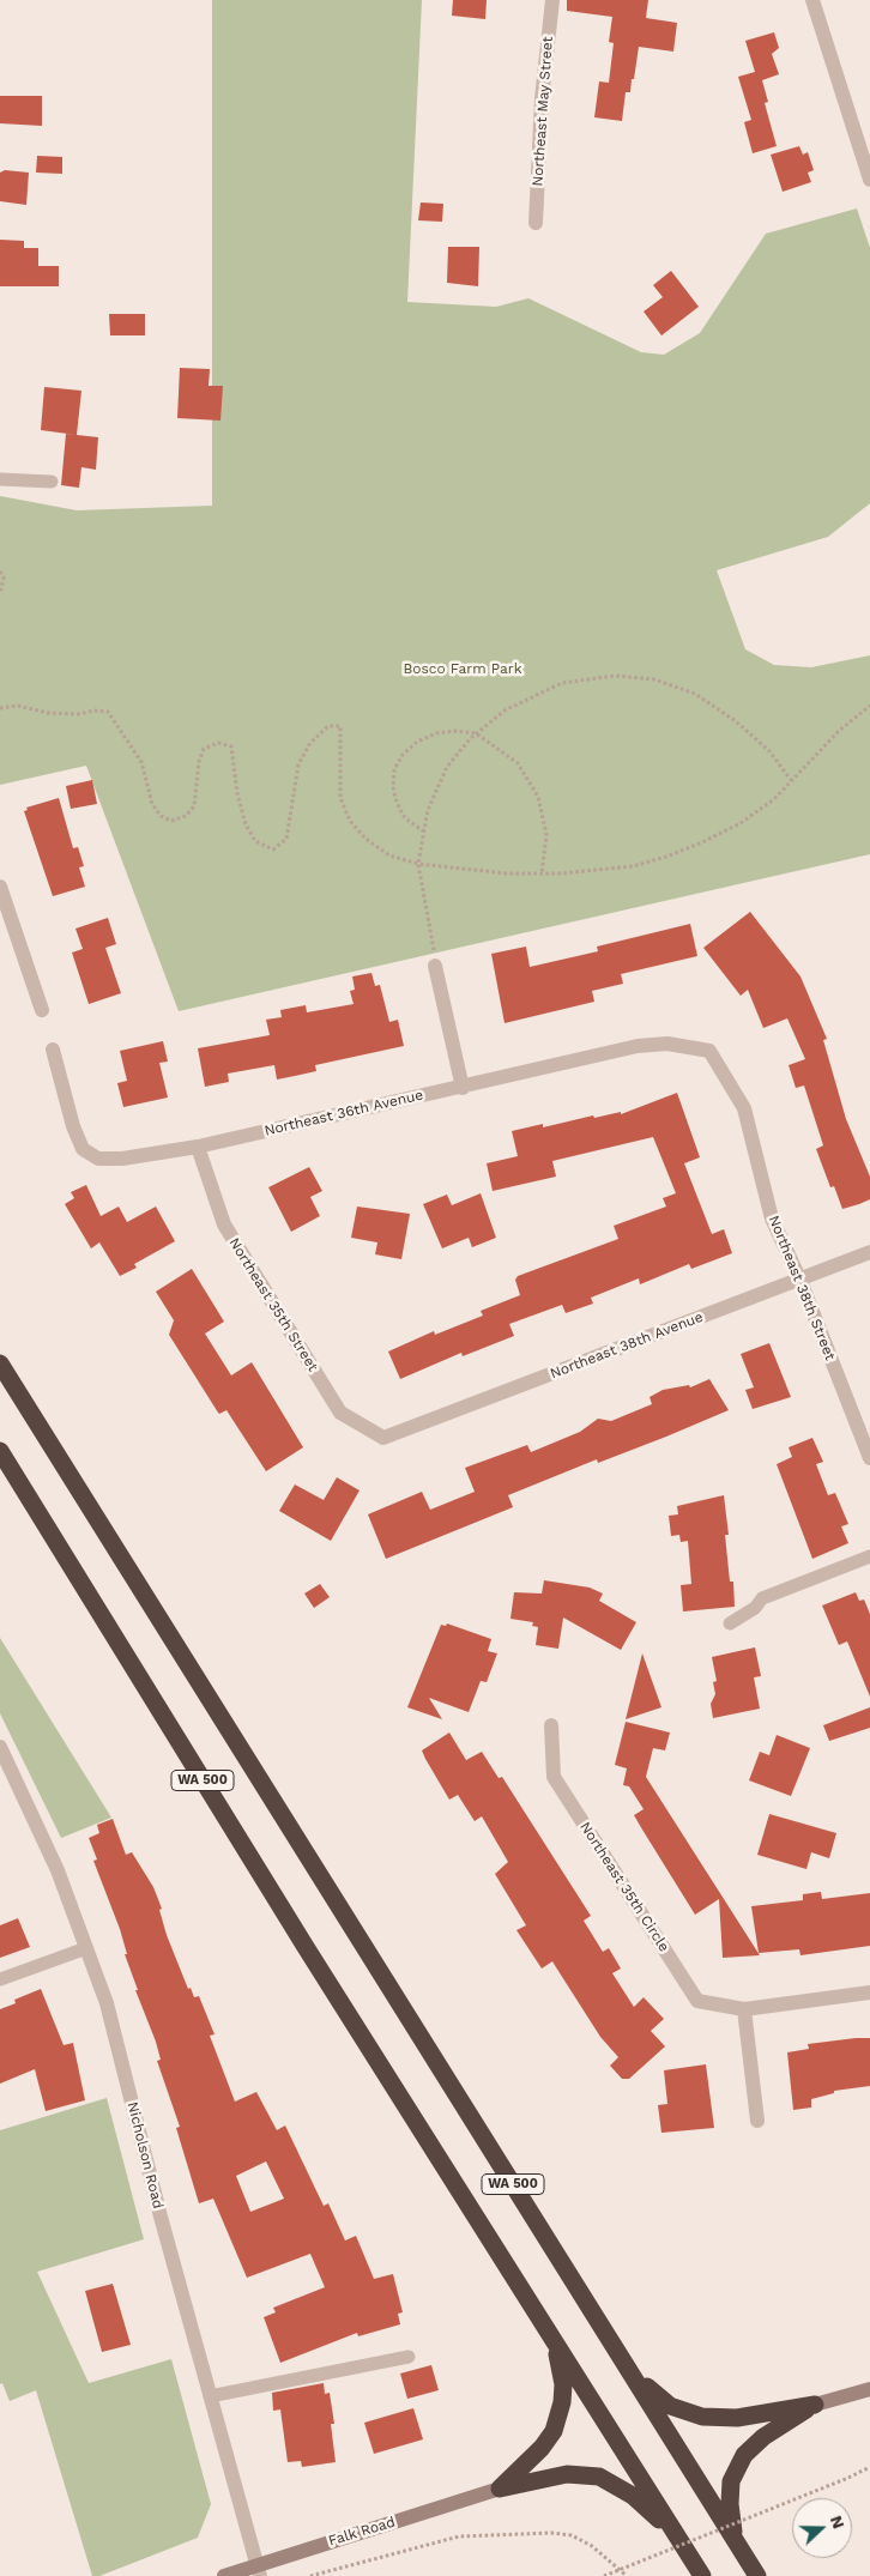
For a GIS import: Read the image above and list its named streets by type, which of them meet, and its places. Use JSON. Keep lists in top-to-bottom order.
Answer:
{
  "streets": {
    "highway": ["WA 500"],
    "street": [
      "Northeast May Street",
      "Northeast 36th Avenue",
      "Northeast 38th Street",
      "Northeast 35th Street",
      "Northeast 38th Avenue",
      "Northeast 35th Circle",
      "Nicholson Road",
      "Falk Road"
    ]
  },
  "crossings": [
    ["Northeast 36th Avenue", "Northeast 38th Street"],
    ["Northeast 36th Avenue", "Northeast 35th Street"],
    ["Northeast 38th Street", "Northeast 38th Avenue"],
    ["Northeast 35th Street", "Northeast 38th Avenue"],
    ["Nicholson Road", "Falk Road"]
  ],
  "parks": ["Bosco Farm Park"],
  "north": "right"
}
